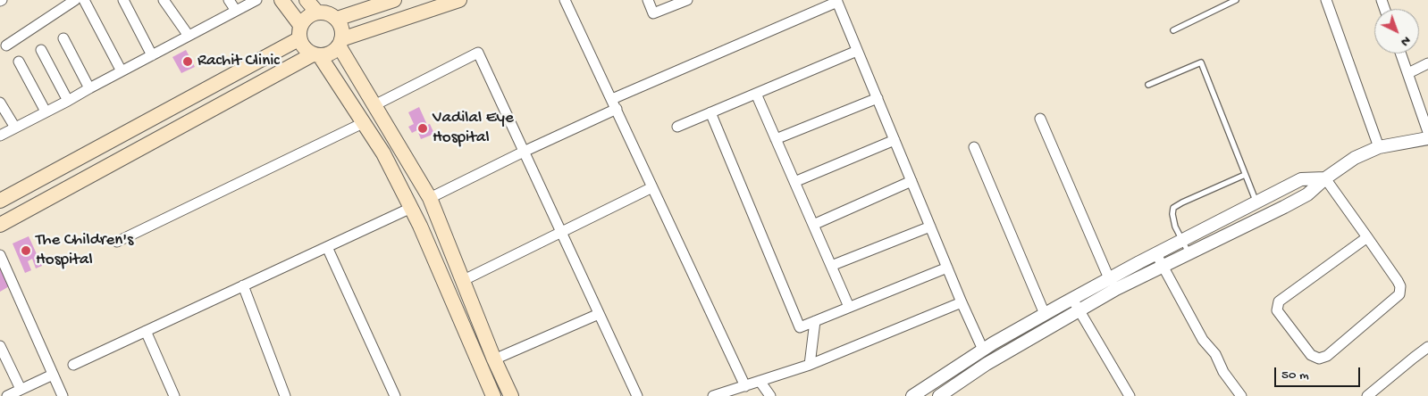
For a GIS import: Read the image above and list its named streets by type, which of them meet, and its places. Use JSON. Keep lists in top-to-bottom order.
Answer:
{
  "places": ["Rachit Clinic", "Vadilal Eye Hospital", "The Children's Hospital"],
  "scale_bar": "50 m",
  "north": "bottom right"
}
